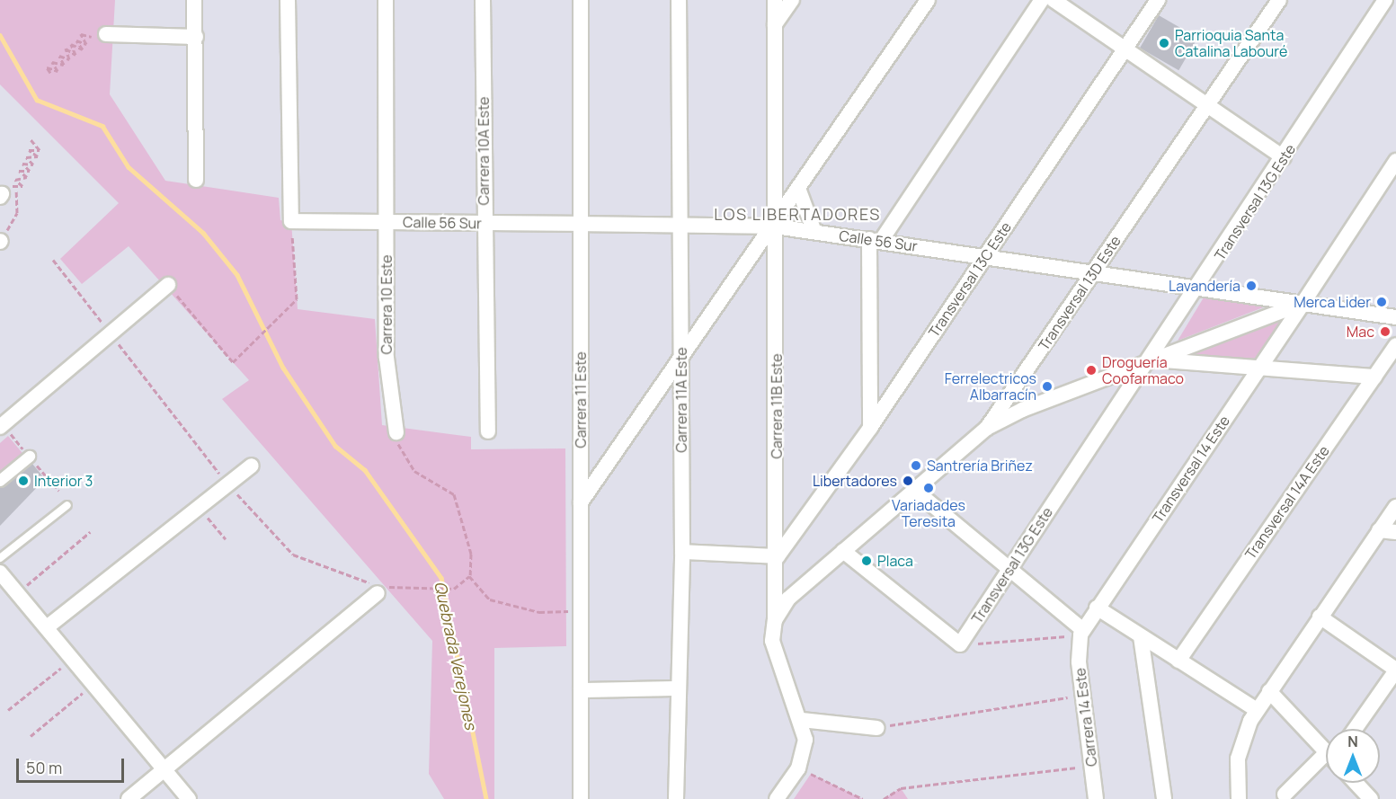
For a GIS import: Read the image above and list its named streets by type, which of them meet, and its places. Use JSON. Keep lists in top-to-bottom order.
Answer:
{
  "streets": {
    "street": [
      "Carrera 10A Este",
      "Transversal 13G Este",
      "Calle 56 Sur",
      "Transversal 13C Este",
      "Transversal 13D Este",
      "Carrera 10 Este",
      "Carrera 11 Este",
      "Carrera 11A Este",
      "Carrera 11B Este",
      "Transversal 14 Este",
      "Transversal 14A Este",
      "Carrera 14 Este"
    ]
  },
  "crossings": [
    ["Carrera 10A Este", "Calle 56 Sur"],
    ["Transversal 13G Este", "Calle 56 Sur"],
    ["Calle 56 Sur", "Transversal 13C Este"],
    ["Calle 56 Sur", "Transversal 13D Este"],
    ["Calle 56 Sur", "Carrera 10 Este"],
    ["Calle 56 Sur", "Carrera 11 Este"],
    ["Calle 56 Sur", "Carrera 11A Este"],
    ["Calle 56 Sur", "Carrera 11B Este"],
    ["Calle 56 Sur", "Transversal 14 Este"],
    ["Transversal 13C Este", "Carrera 11B Este"],
    ["Transversal 13D Este", "Carrera 11B Este"],
    ["Transversal 14 Este", "Carrera 14 Este"]
  ],
  "districts": ["LOS LIBERTADORES"],
  "water": ["Quebrada Verejones"],
  "places": [
    "Parrioquia Santa Catalina Labouré",
    "Lavandería",
    "Merca Lider",
    "Mac",
    "Droguería Coofarmaco",
    "Ferrelectricos Albarracín",
    "Santrería Briñez",
    "Interior 3",
    "Libertadores",
    "Variadades Teresita",
    "Placa"
  ],
  "scale_bar": "50 m",
  "north": "top"
}
